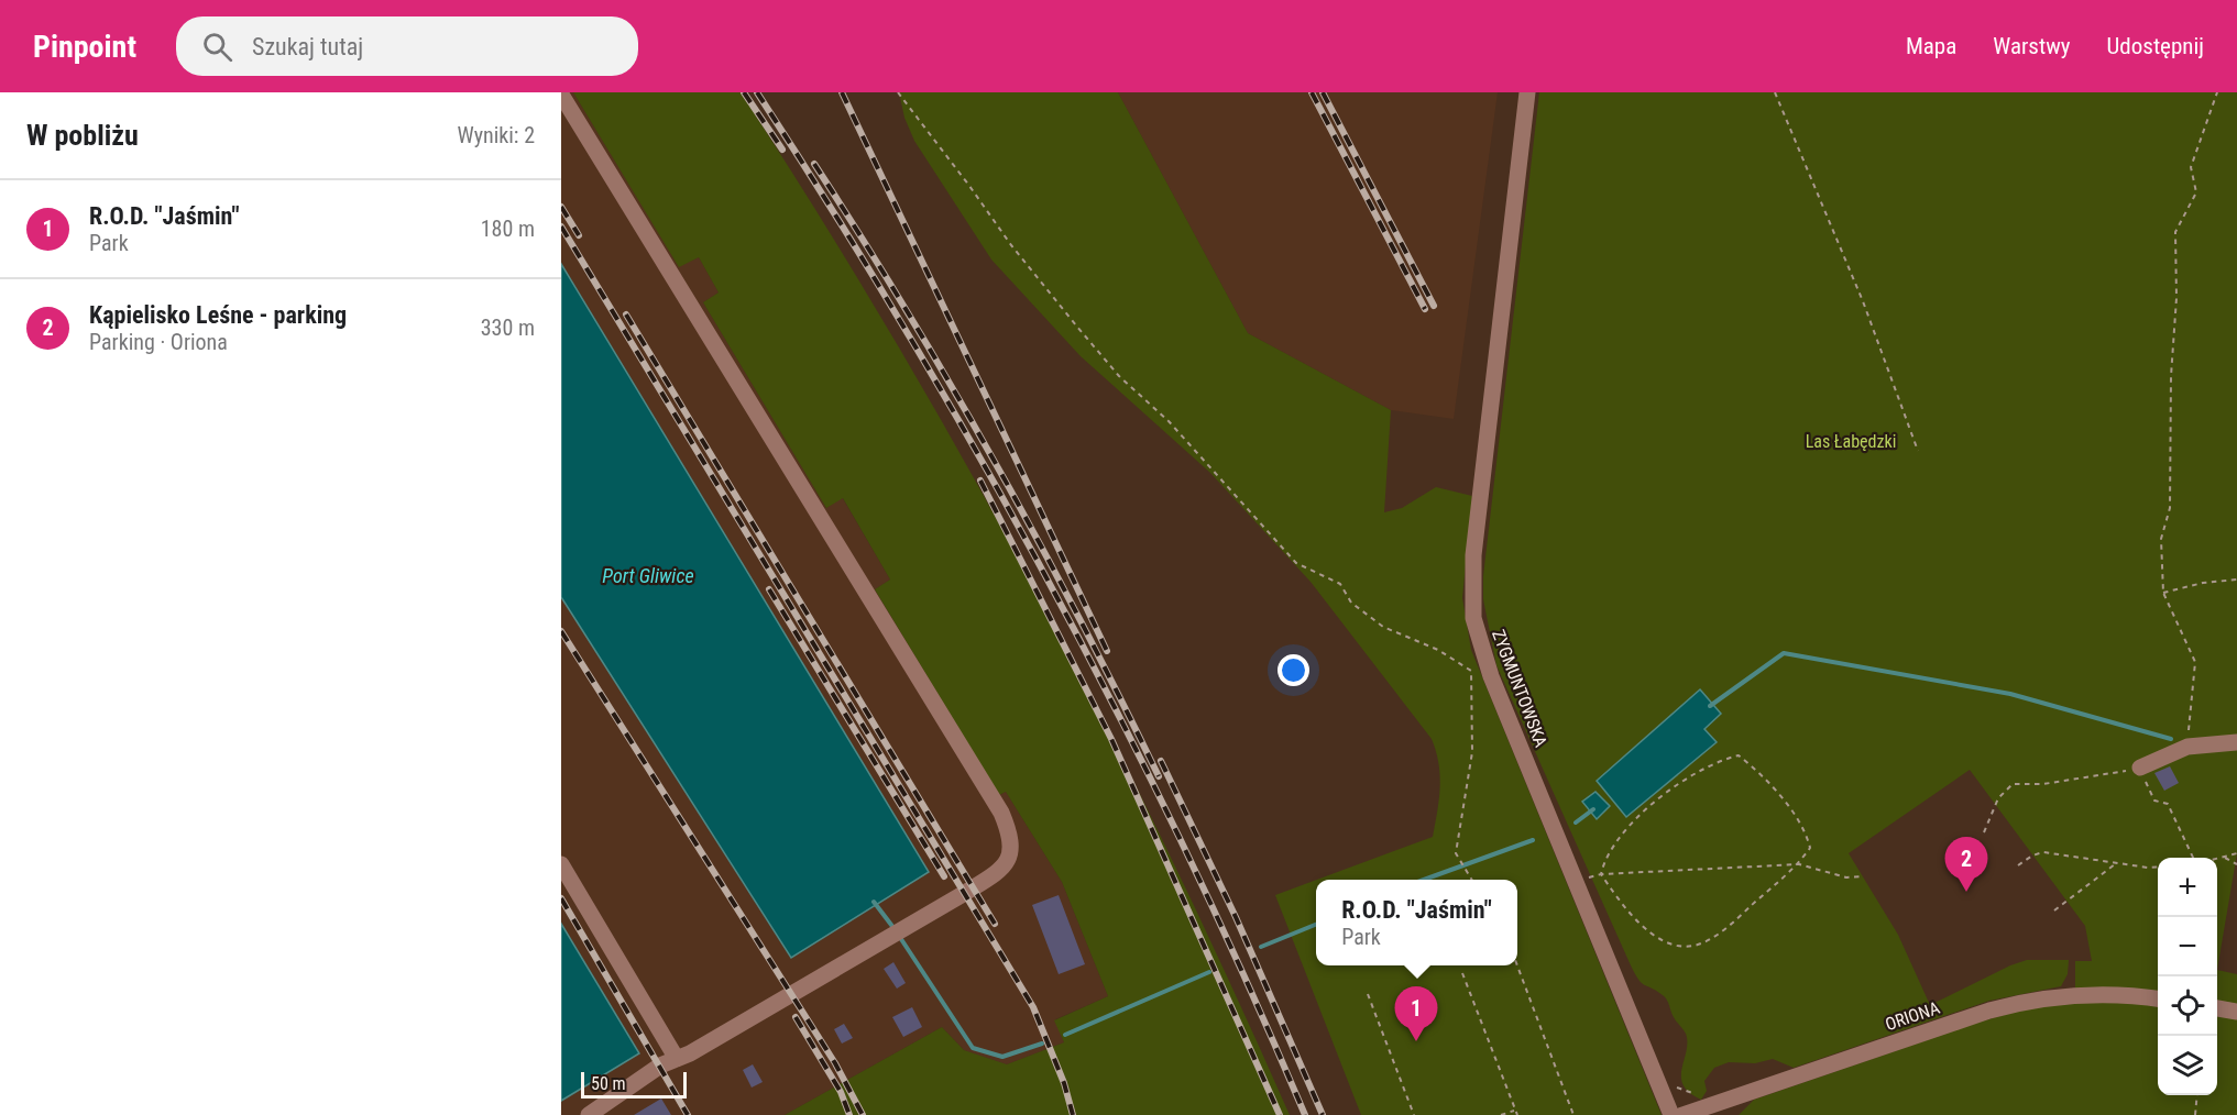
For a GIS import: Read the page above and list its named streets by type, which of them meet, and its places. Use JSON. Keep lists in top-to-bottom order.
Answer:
{
  "streets": {
    "street": ["ZYGMUNTOWSKA", "ORIONA"]
  },
  "water": ["Port Gliwice"],
  "parks": ["Las Łabędzki"],
  "scale_bar": "50 m",
  "page": {
    "header": "Pinpoint",
    "search": "Szukaj tutaj",
    "nav": ["Mapa", "Warstwy", "Udostępnij"],
    "heading": ["W pobliżu", "Wyniki: 2"],
    "list": [
      {
        "mark": "1",
        "name": "R.O.D. \"Jaśmin\"",
        "note": "Park",
        "value": "180 m"
      },
      {
        "mark": "2",
        "name": "Kąpielisko Leśne - parking",
        "note": "Parking · Oriona",
        "value": "330 m"
      }
    ],
    "pins": ["2", "1"],
    "map_buttons": ["+", "−"],
    "popup": ["R.O.D. \"Jaśmin\"", "Park"],
    "scale": "50 m"
  }
}
